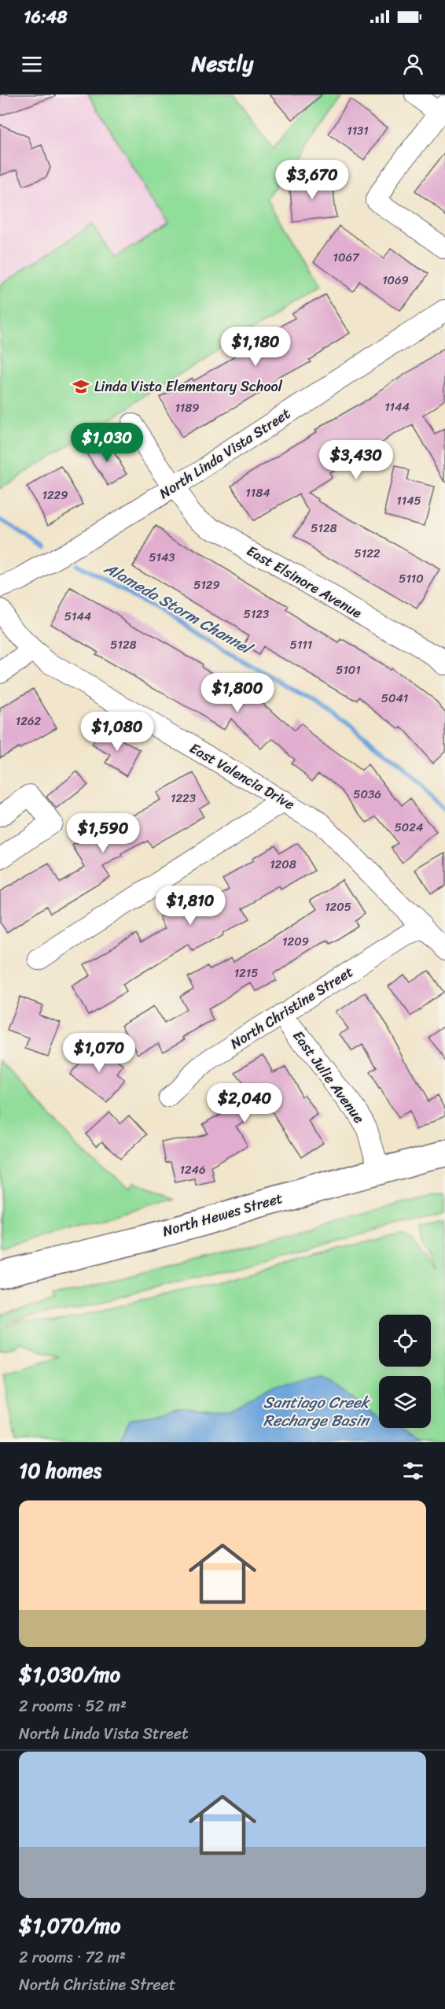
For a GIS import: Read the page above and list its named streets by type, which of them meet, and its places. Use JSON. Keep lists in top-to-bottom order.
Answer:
{
  "streets": {
    "main road": ["North Hewes Street"],
    "street": [
      "North Linda Vista Street",
      "East Elsinore Avenue",
      "East Valencia Drive",
      "North Christine Street",
      "East Julie Avenue"
    ]
  },
  "crossings": [
    ["North Linda Vista Street", "East Elsinore Avenue"],
    ["East Valencia Drive", "North Christine Street"],
    ["North Christine Street", "East Julie Avenue"],
    ["East Julie Avenue", "North Hewes Street"]
  ],
  "water": ["Alameda Storm Channel", "Santiago Creek Recharge Basin"],
  "places": {
    "school or university": ["Linda Vista Elementary School"]
  },
  "house_numbers": [
    "1131",
    "1067",
    "1069",
    "1144",
    "1189",
    "1184",
    "1229",
    "1145",
    "5128",
    "5122",
    "5143",
    "5110",
    "5129",
    "5123",
    "5144",
    "5128",
    "5111",
    "5101",
    "5041",
    "1262",
    "5036",
    "1223",
    "5024",
    "1208",
    "1205",
    "1209",
    "1215",
    "1246"
  ],
  "page": {
    "status": "16:48",
    "header": "Nestly",
    "price": [
      "$3,670",
      "$1,180",
      "$1,030",
      "$3,430",
      "$1,800",
      "$1,080",
      "$1,590",
      "$1,810",
      "$1,070",
      "$2,040"
    ],
    "heading": "10 homes",
    "list": [
      {
        "name": "$1,030/mo",
        "note": "2 rooms · 52 m² · North Linda Vista Street"
      },
      {
        "name": "$1,070/mo",
        "note": "2 rooms · 72 m² · North Christine Street"
      }
    ]
  }
}
